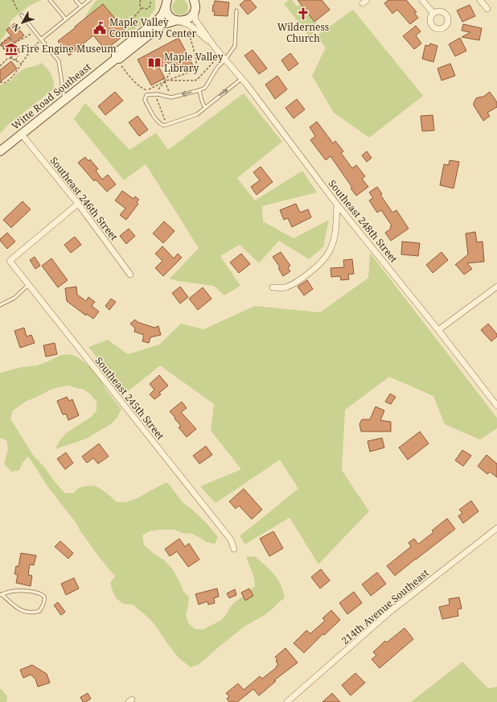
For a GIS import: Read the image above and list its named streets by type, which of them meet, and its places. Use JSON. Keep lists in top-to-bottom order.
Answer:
{
  "streets": {
    "street": [
      "Witte Road Southeast",
      "Southeast 246th Street",
      "Southeast 248th Street",
      "Southeast 245th Street",
      "214th Avenue Southeast"
    ]
  },
  "crossings": [
    ["Witte Road Southeast", "Southeast 246th Street"],
    ["Witte Road Southeast", "Southeast 248th Street"],
    ["Southeast 246th Street", "Southeast 245th Street"]
  ],
  "places": {
    "church": ["Wilderness Church"],
    "public building": ["Maple Valley Community Center"],
    "museum": ["Fire Engine Museum"],
    "library": ["Maple Valley Library"]
  },
  "north": "bottom left"
}
